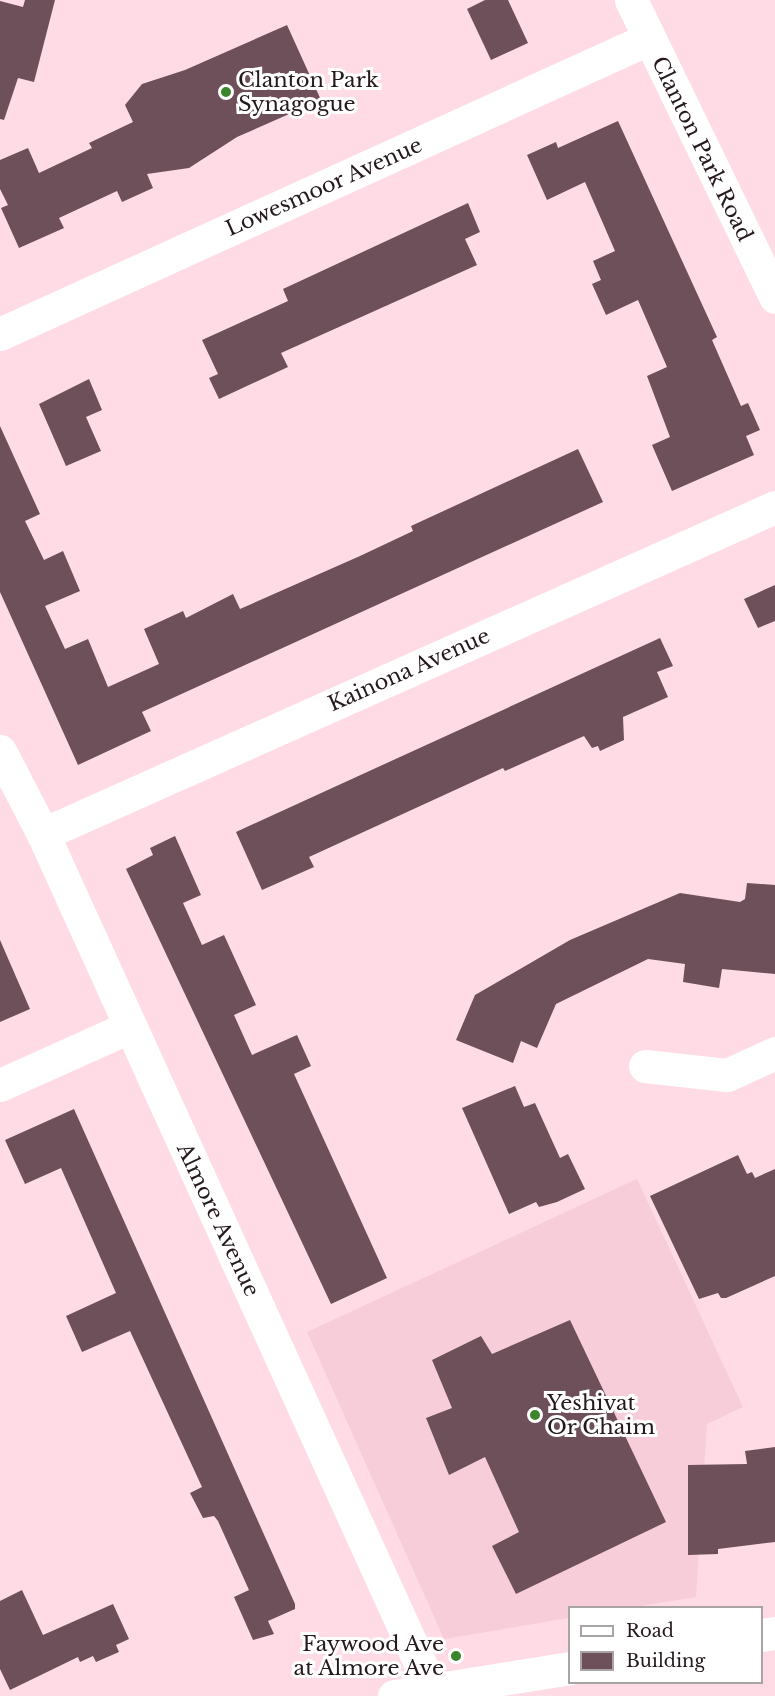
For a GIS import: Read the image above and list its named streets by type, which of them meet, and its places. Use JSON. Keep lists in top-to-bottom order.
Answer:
{
  "streets": {
    "street": [
      "Clanton Park Road",
      "Lowesmoor Avenue",
      "Kainona Avenue",
      "Almore Avenue"
    ]
  },
  "crossings": [
    ["Clanton Park Road", "Lowesmoor Avenue"],
    ["Kainona Avenue", "Almore Avenue"]
  ],
  "places": ["Clanton Park Synagogue", "Yeshivat Or Chaim", "Faywood Ave at Almore Ave"],
  "legend": ["Road", "Building"]
}
